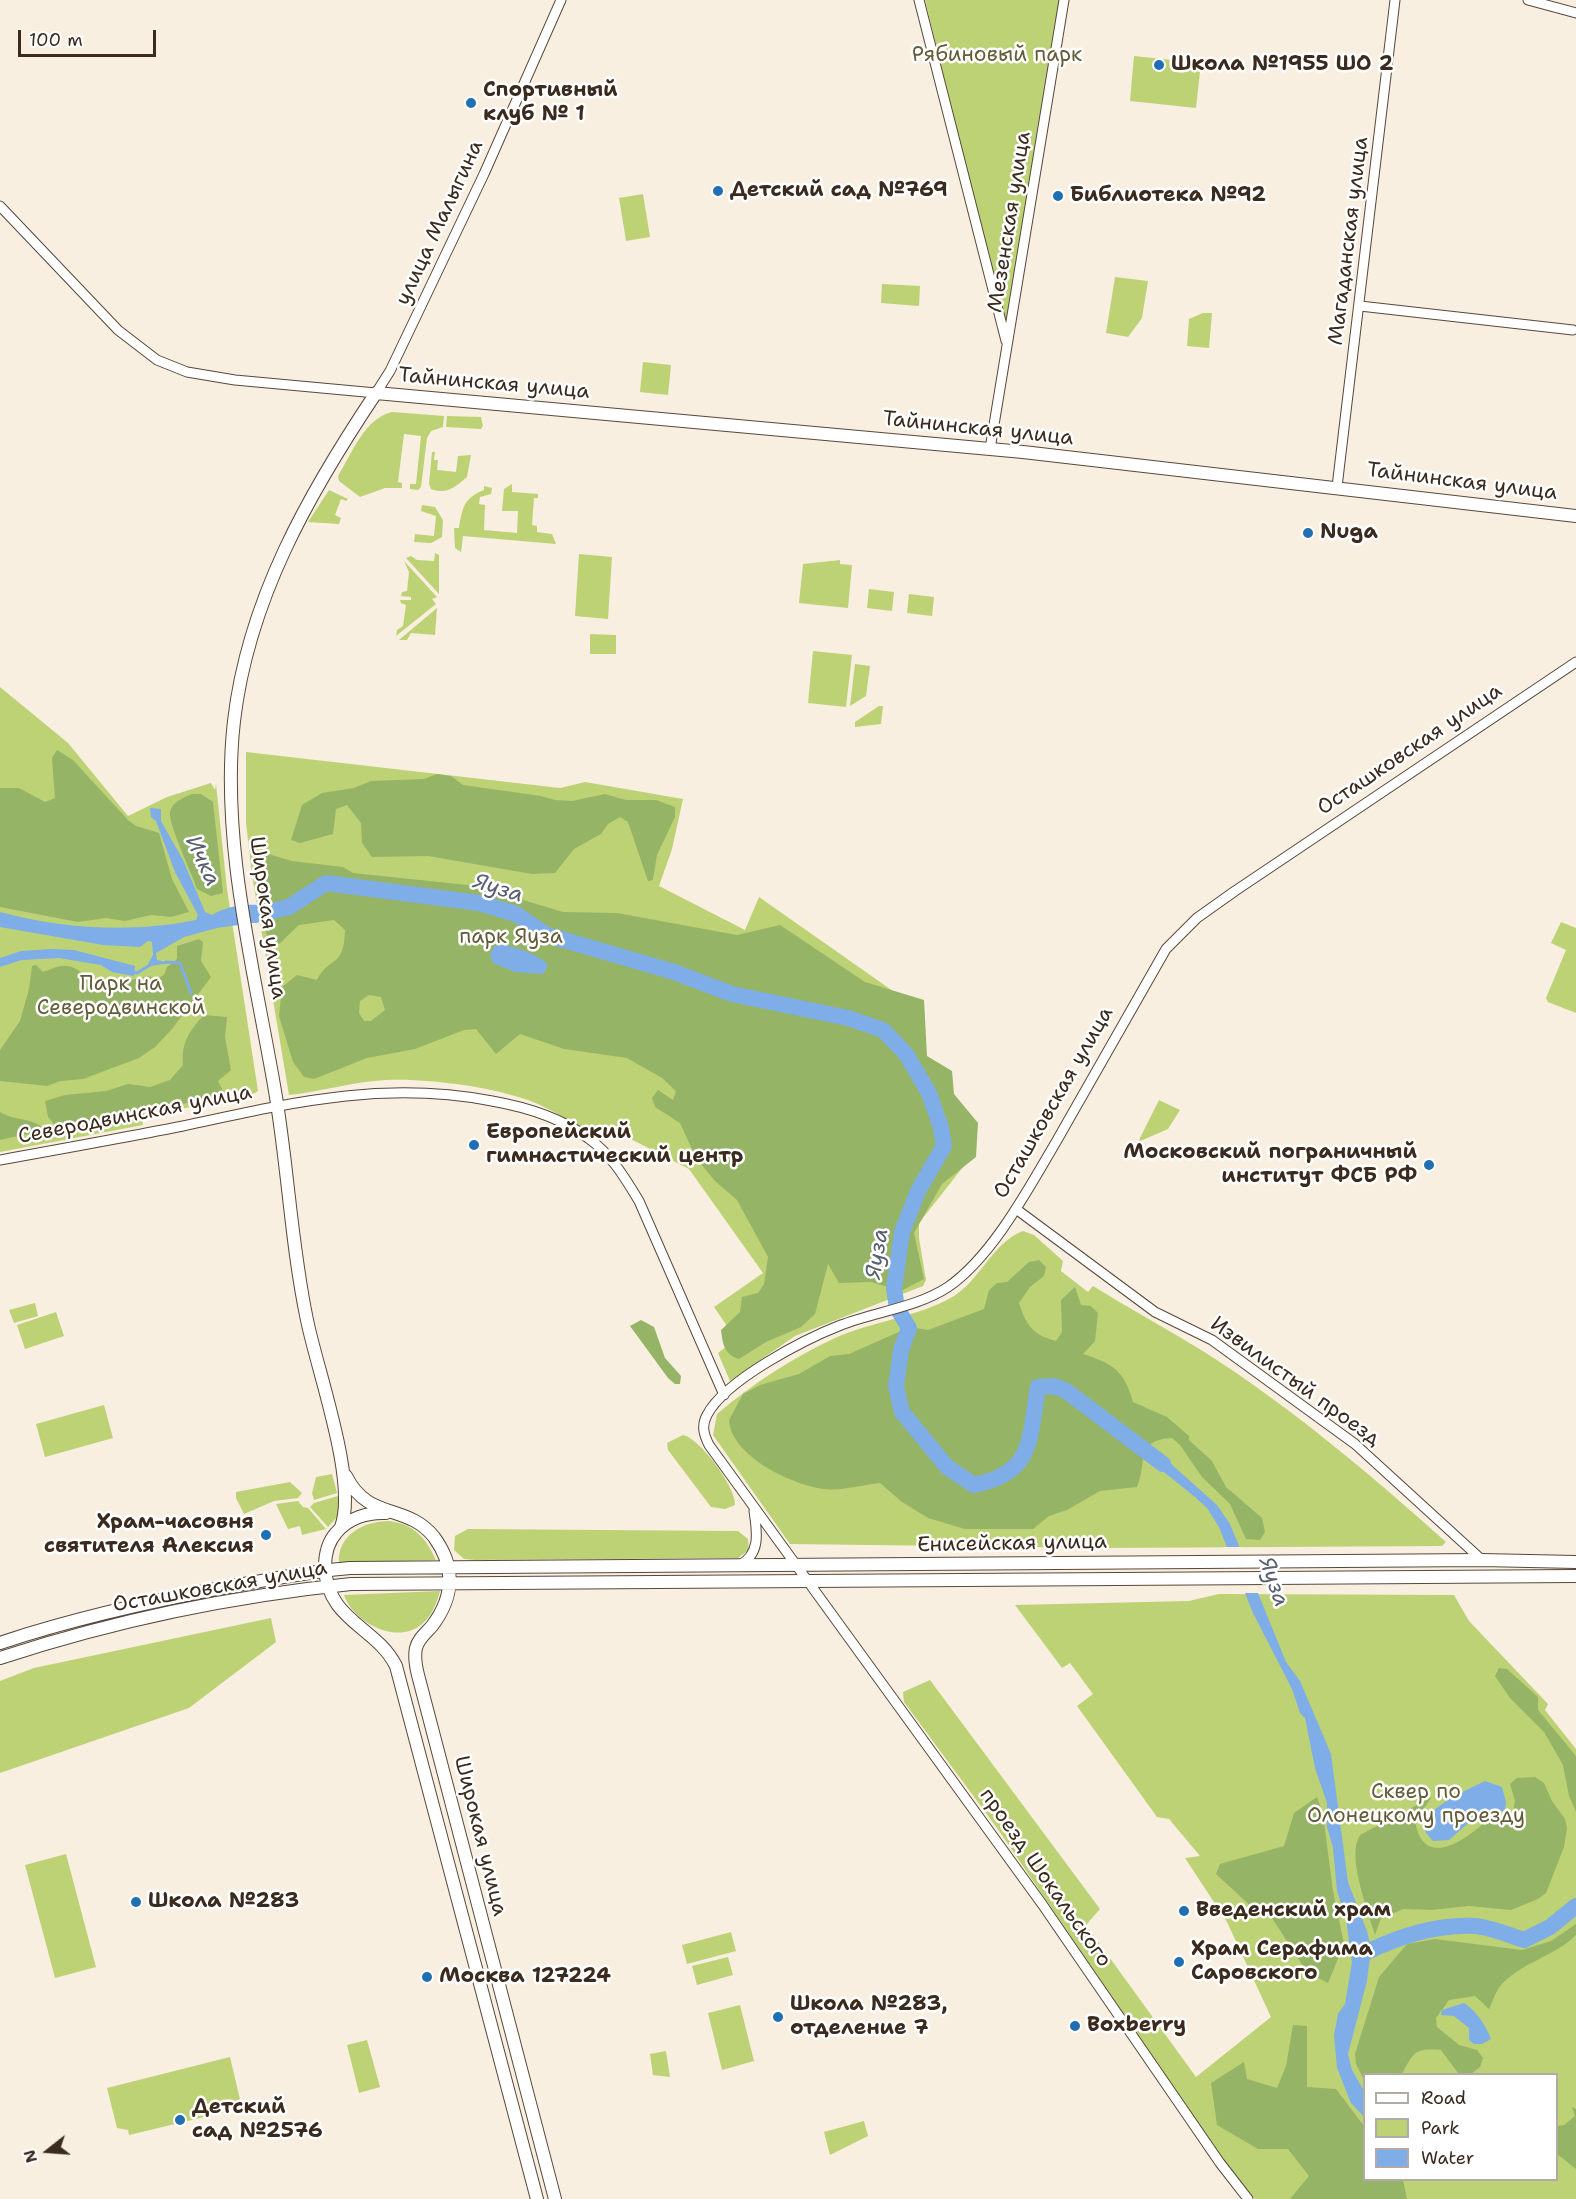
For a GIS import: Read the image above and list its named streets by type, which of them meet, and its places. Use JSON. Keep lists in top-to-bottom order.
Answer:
{
  "streets": {
    "main road": [
      "Тайнинская улица",
      "Осташковская улица",
      "Широкая улица",
      "Енисейская улица"
    ],
    "street": [
      "Мезенская улица",
      "улица Малыгина",
      "Магаданская улица",
      "Северодвинская улица",
      "Извилистый проезд",
      "проезд Шокальского"
    ]
  },
  "crossings": [
    ["Мезенская улица", "Тайнинская улица"],
    ["улица Малыгина", "Тайнинская улица"],
    ["улица Малыгина", "Широкая улица"],
    ["Магаданская улица", "Тайнинская улица"],
    ["Тайнинская улица", "Широкая улица"],
    ["Осташковская улица", "Широкая улица"],
    ["Осташковская улица", "Северодвинская улица"],
    ["Осташковская улица", "Извилистый проезд"],
    ["Осташковская улица", "Енисейская улица"],
    ["Осташковская улица", "проезд Шокальского"],
    ["Широкая улица", "Северодвинская улица"],
    ["Широкая улица", "Енисейская улица"],
    ["Извилистый проезд", "Енисейская улица"],
    ["Енисейская улица", "проезд Шокальского"]
  ],
  "water": ["Ичка", "Яуза"],
  "parks": [
    "Рябиновый парк",
    "парк Яуза",
    "Парк на Северодвинской",
    "Сквер по Олонецкому проезду"
  ],
  "places": [
    "Школа №1955 ШО 2",
    "Спортивный клуб № 1",
    "Детский сад №769",
    "Библиотека №92",
    "Nuga",
    "Европейский гимнастический центр",
    "Московский пограничный институт ФСБ РФ",
    "Храм-часовня святителя Алексия",
    "Школа №283",
    "Введенский храм",
    "Храм Серафима Саровского",
    "Москва 127224",
    "Школа №283, отделение 7",
    "Boxberry",
    "Детский сад №2576"
  ],
  "legend": ["Road", "Park", "Water"],
  "scale_bar": "100 m",
  "north": "left"
}
